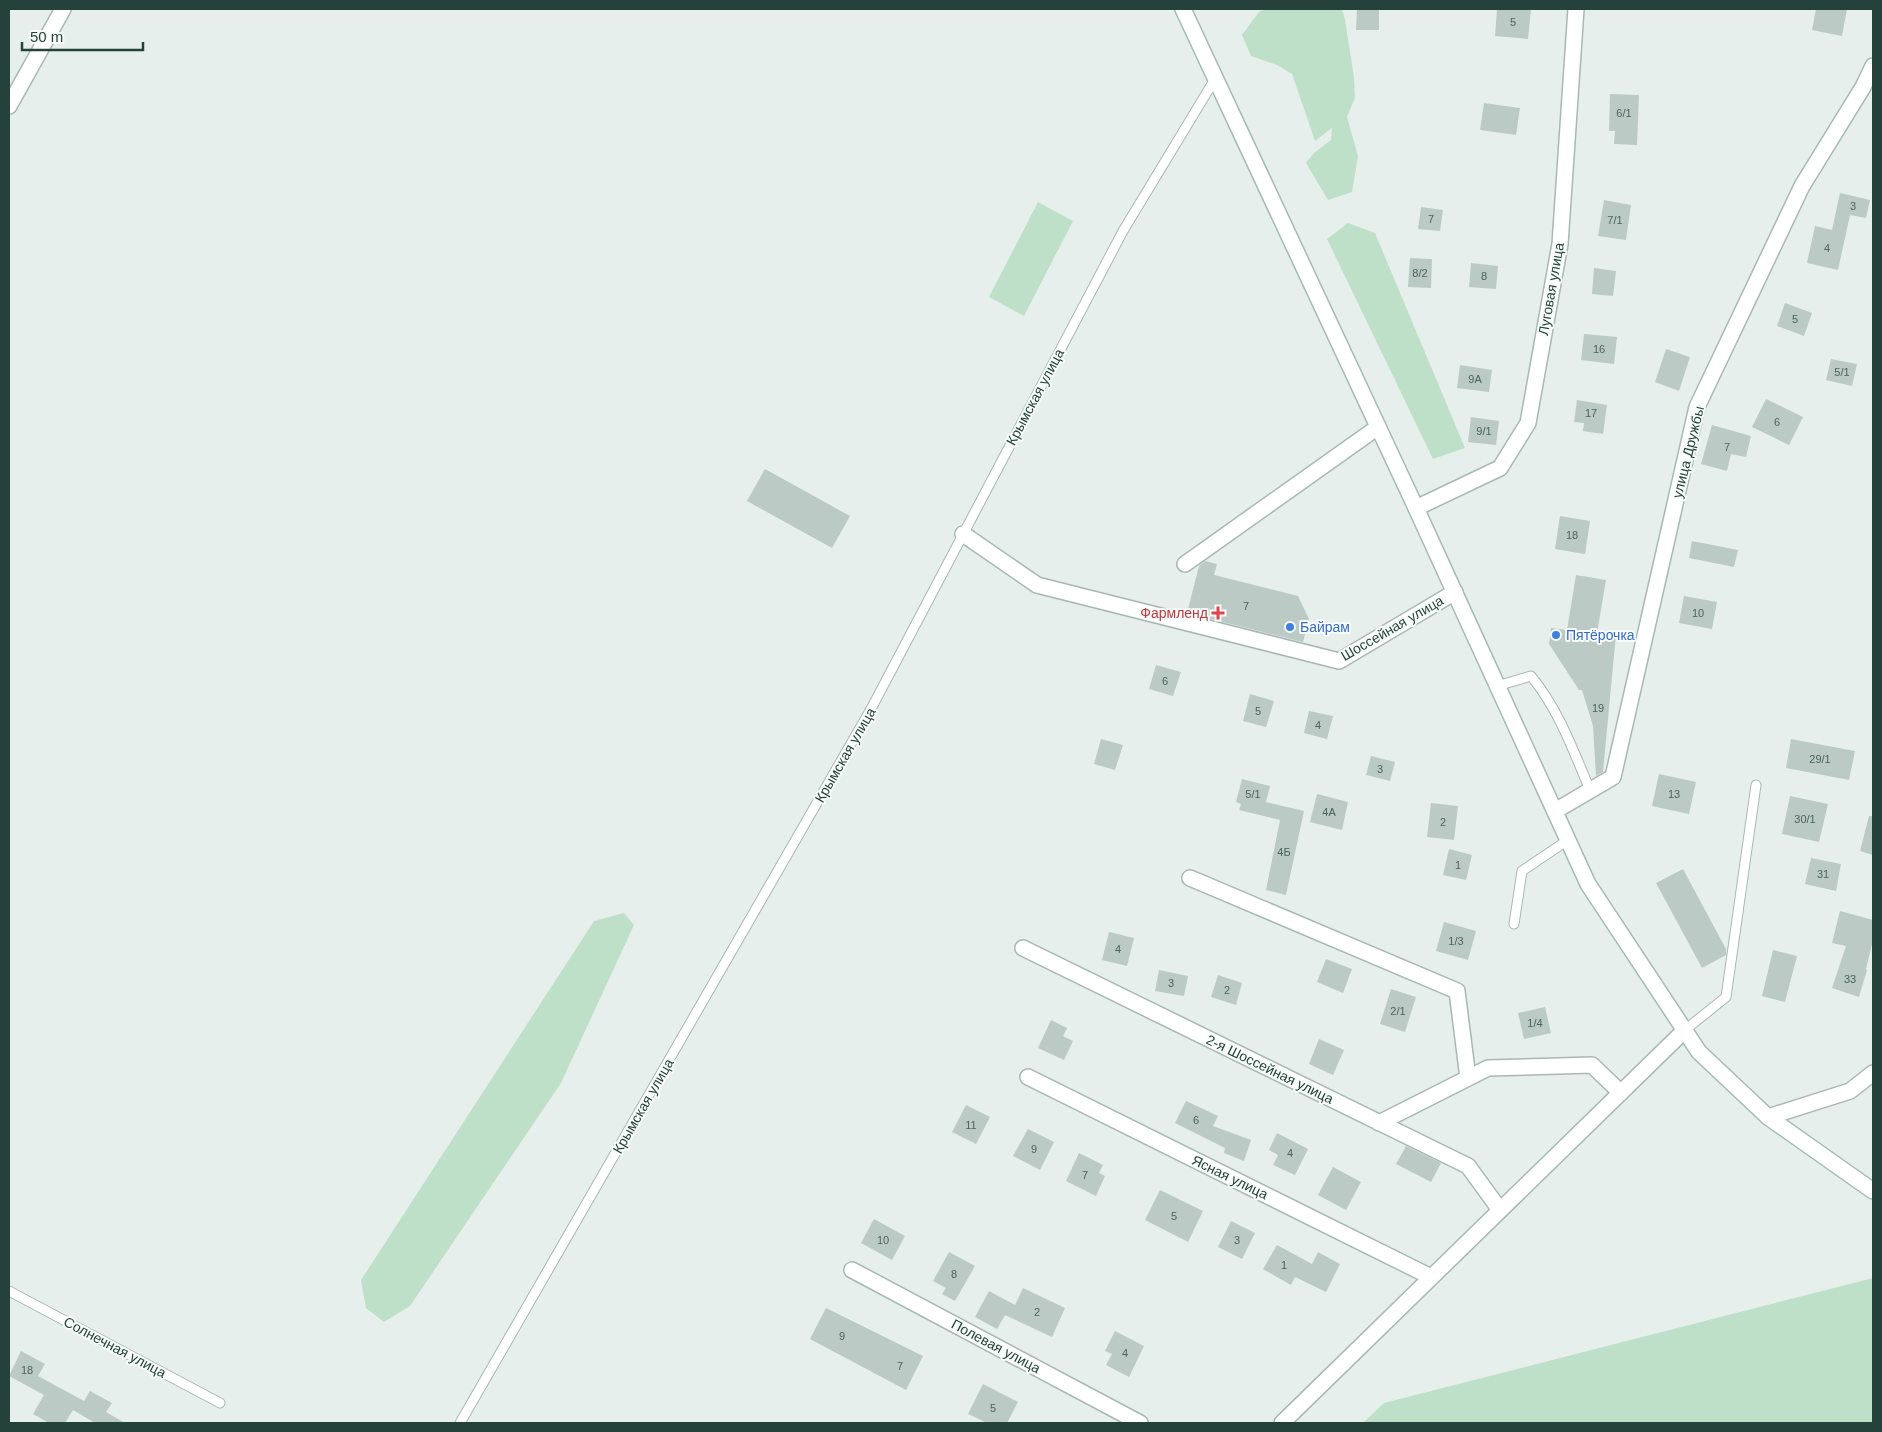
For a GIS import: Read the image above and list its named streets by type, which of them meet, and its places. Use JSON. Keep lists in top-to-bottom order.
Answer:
{
  "streets": {
    "street": [
      "Луговая улица",
      "улица Дружбы",
      "Шоссейная улица",
      "2-я Шоссейная улица",
      "Ясная улица",
      "Полевая улица"
    ],
    "lane": ["Крымская улица", "Солнечная улица"]
  },
  "crossings": [
    ["Крымская улица", "Шоссейная улица"]
  ],
  "places": {
    "health": ["Фармленд"],
    "other": ["Байрам", "Пятёрочка"]
  },
  "house_numbers": [
    "5",
    "6/1",
    "3",
    "7",
    "7/1",
    "4",
    "8/2",
    "8",
    "5",
    "16",
    "5/1",
    "9А",
    "17",
    "6",
    "9/1",
    "7",
    "18",
    "7",
    "10",
    "6",
    "19",
    "5",
    "4",
    "29/1",
    "3",
    "5/1",
    "13",
    "4А",
    "30/1",
    "2",
    "4Б",
    "1",
    "31",
    "1/3",
    "4",
    "33",
    "3",
    "2",
    "2/1",
    "1/4",
    "6",
    "11",
    "9",
    "4",
    "7",
    "5",
    "10",
    "3",
    "1",
    "8",
    "2",
    "9",
    "4",
    "7",
    "18",
    "5"
  ],
  "scale_bar": "50 m"
}
